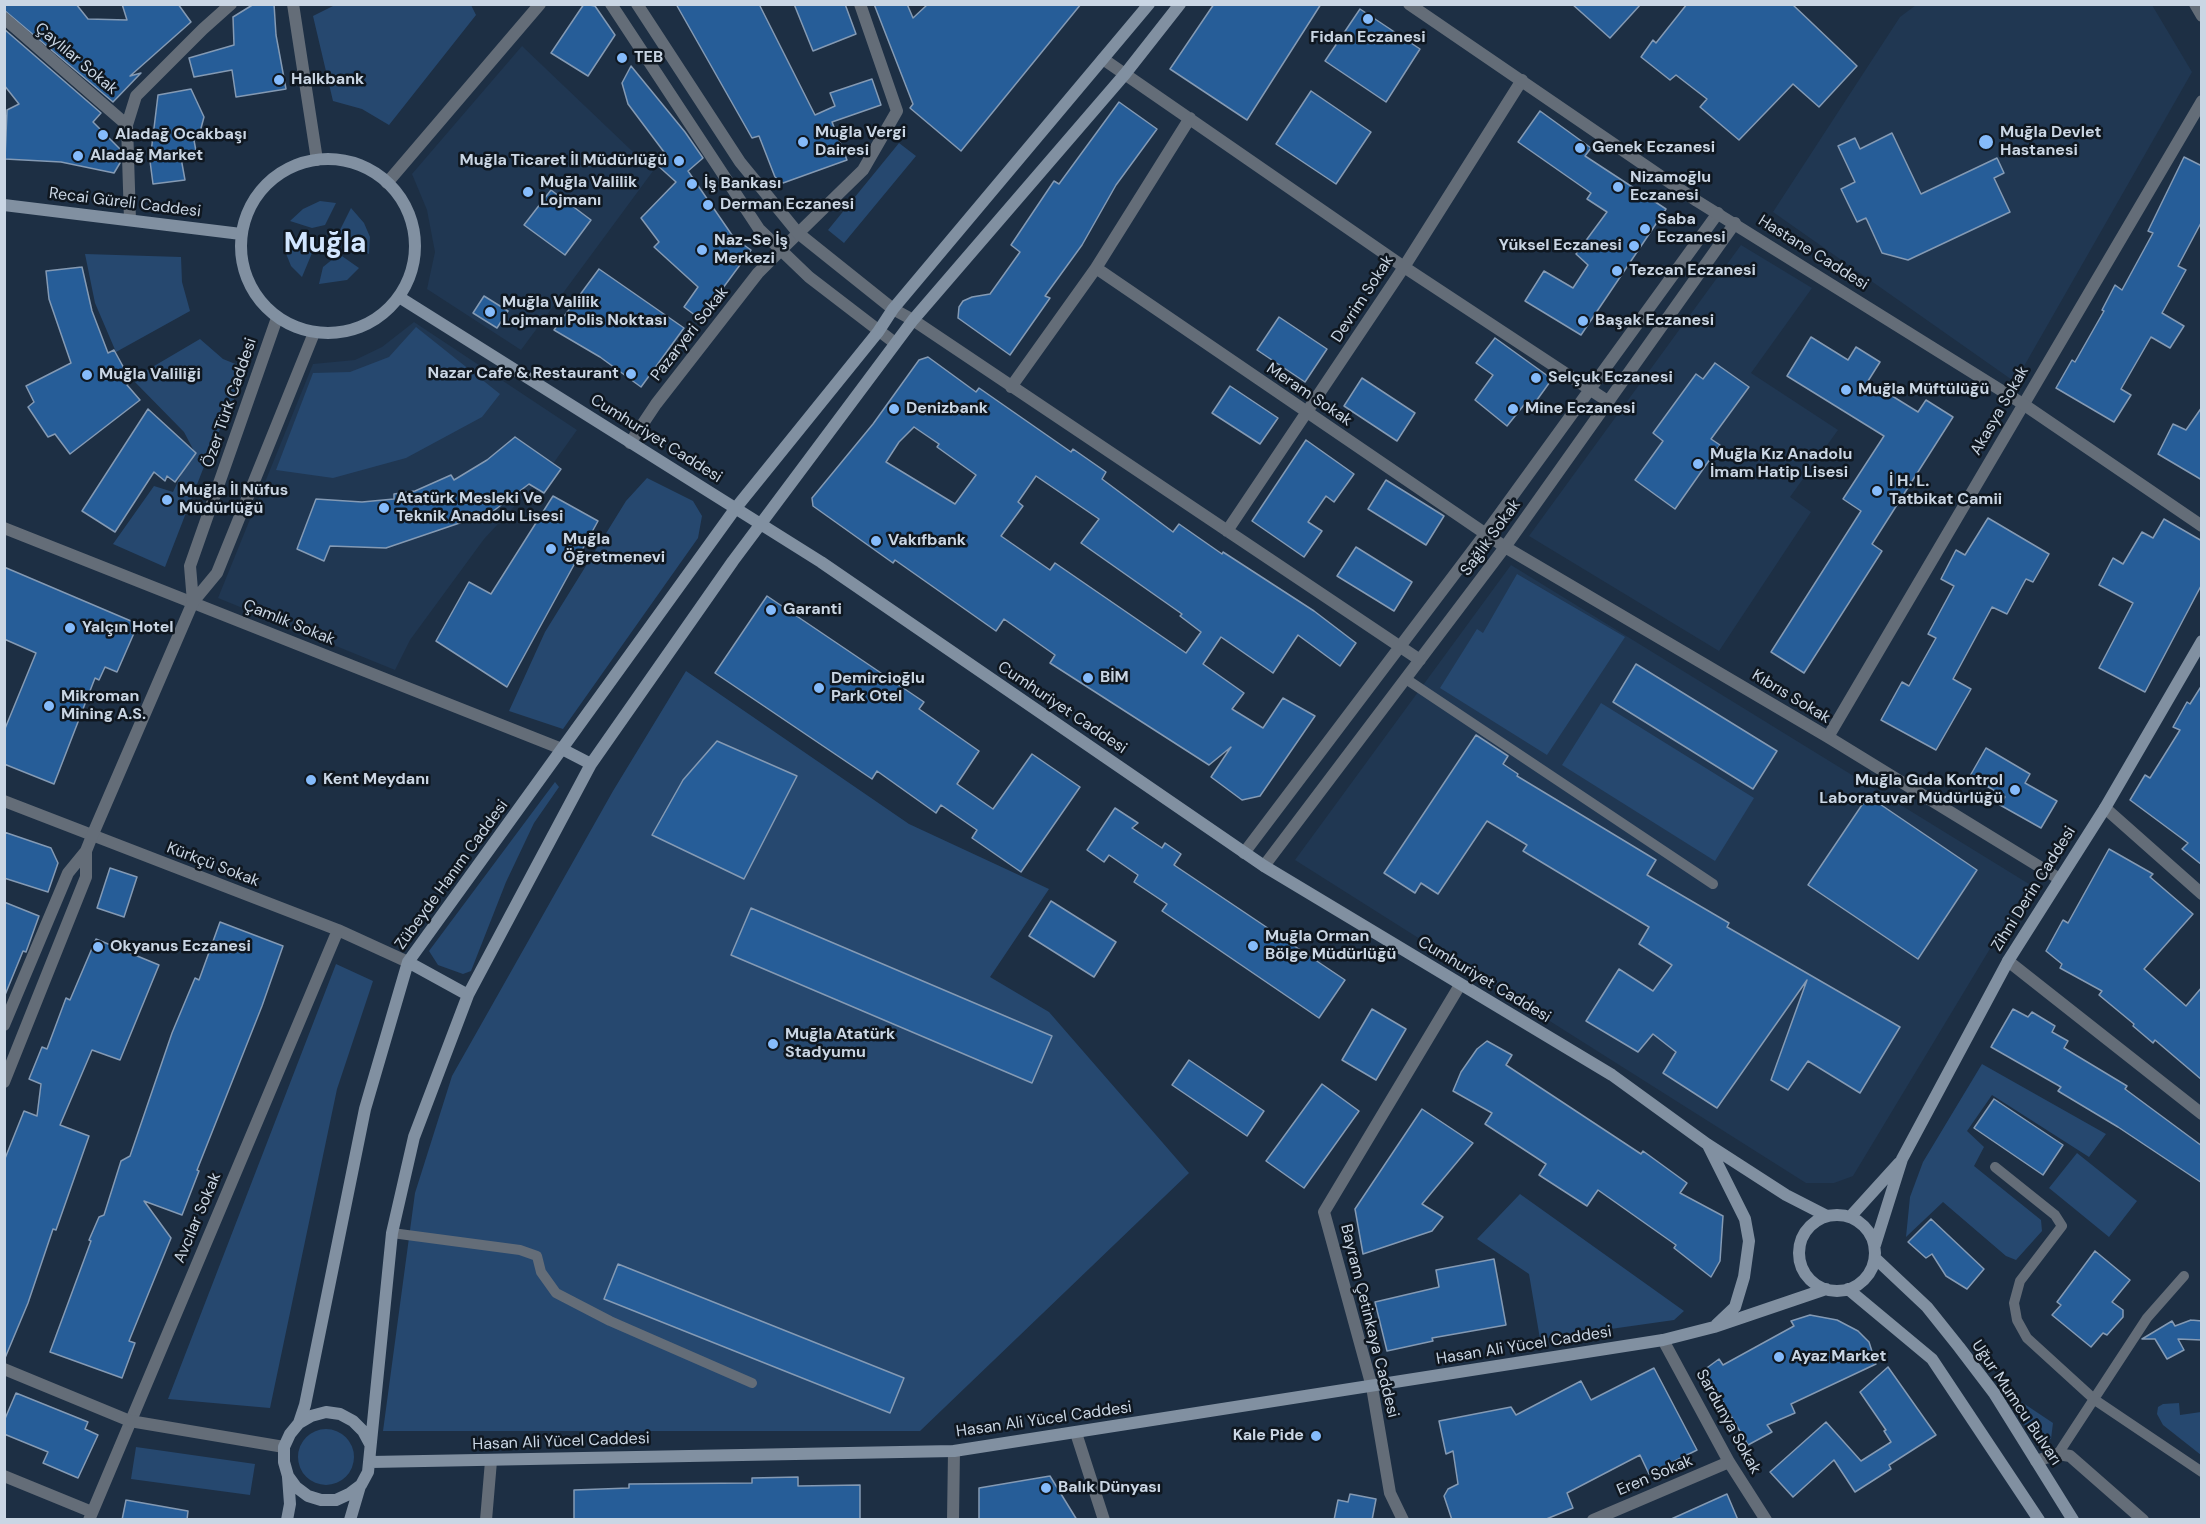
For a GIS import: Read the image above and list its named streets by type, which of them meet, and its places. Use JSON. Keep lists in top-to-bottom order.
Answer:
{
  "streets": {
    "main road": [
      "Recai Güreli Caddesi",
      "Cumhuriyet Caddesi",
      "Zübeyde Hanım Caddesi",
      "Zihni Derin Caddesi",
      "Hasan Ali Yücel Caddesi",
      "Uğur Mumcu Bulvarı"
    ],
    "street": [
      "Çaylılar Sokak",
      "Hastane Caddesi",
      "Devrim Sokak",
      "Pazaryeri Sokak",
      "Meram Sokak",
      "Özer Türk Caddesi",
      "Akasya Sokak",
      "Sağlık Sokak",
      "Çamlık Sokak",
      "Kıbrıs Sokak",
      "Kürkçü Sokak",
      "Avcılar Sokak",
      "Bayram Çetinkaya Caddesi",
      "Sardunya Sokak",
      "Eren Sokak"
    ]
  },
  "crossings": [
    ["Recai Güreli Caddesi", "Özer Türk Caddesi"],
    ["Recai Güreli Caddesi", "Cumhuriyet Caddesi"],
    ["Hastane Caddesi", "Devrim Sokak"],
    ["Hastane Caddesi", "Akasya Sokak"],
    ["Hastane Caddesi", "Sağlık Sokak"],
    ["Devrim Sokak", "Meram Sokak"],
    ["Pazaryeri Sokak", "Cumhuriyet Caddesi"],
    ["Meram Sokak", "Sağlık Sokak"],
    ["Meram Sokak", "Kıbrıs Sokak"],
    ["Özer Türk Caddesi", "Cumhuriyet Caddesi"],
    ["Özer Türk Caddesi", "Çamlık Sokak"],
    ["Özer Türk Caddesi", "Kürkçü Sokak"],
    ["Akasya Sokak", "Kıbrıs Sokak"],
    ["Cumhuriyet Caddesi", "Sağlık Sokak"],
    ["Cumhuriyet Caddesi", "Zübeyde Hanım Caddesi"],
    ["Cumhuriyet Caddesi", "Bayram Çetinkaya Caddesi"],
    ["Cumhuriyet Caddesi", "Hasan Ali Yücel Caddesi"],
    ["Cumhuriyet Caddesi", "Uğur Mumcu Bulvarı"],
    ["Sağlık Sokak", "Kıbrıs Sokak"],
    ["Çamlık Sokak", "Zübeyde Hanım Caddesi"],
    ["Kıbrıs Sokak", "Zihni Derin Caddesi"],
    ["Kürkçü Sokak", "Zübeyde Hanım Caddesi"],
    ["Kürkçü Sokak", "Avcılar Sokak"],
    ["Zübeyde Hanım Caddesi", "Hasan Ali Yücel Caddesi"],
    ["Bayram Çetinkaya Caddesi", "Hasan Ali Yücel Caddesi"],
    ["Hasan Ali Yücel Caddesi", "Uğur Mumcu Bulvarı"],
    ["Hasan Ali Yücel Caddesi", "Sardunya Sokak"],
    ["Sardunya Sokak", "Eren Sokak"]
  ],
  "districts": ["Muğla"],
  "places": [
    "Fidan Eczanesi",
    "TEB",
    "Halkbank",
    "Aladağ Ocakbaşı",
    "Muğla Vergi Dairesi",
    "Muğla Devlet Hastanesi",
    "Genek Eczanesi",
    "Aladağ Market",
    "Muğla Ticaret İl Müdürlüğü",
    "İş Bankası",
    "Nizamoğlu Eczanesi",
    "Muğla Valilik Lojmanı",
    "Derman Eczanesi",
    "Saba Eczanesi",
    "Yüksel Eczanesi",
    "Naz-Se İş Merkezi",
    "Tezcan Eczanesi",
    "Muğla Valilik Lojmanı Polis Noktası",
    "Başak Eczanesi",
    "Nazar Cafe & Restaurant",
    "Muğla Valiliği",
    "Selçuk Eczanesi",
    "Muğla Müftülüğü",
    "Denizbank",
    "Mine Eczanesi",
    "Muğla Kız Anadolu İmam Hatip Lisesi",
    "İ H. L. Tatbikat Camii",
    "Muğla İl Nüfus Müdürlüğü",
    "Atatürk Mesleki Ve Teknik Anadolu Lisesi",
    "Vakıfbank",
    "Muğla Öğretmenevi",
    "Garanti",
    "Yalçın Hotel",
    "BİM",
    "Demircioğlu Park Otel",
    "Mikroman Mining A.S.",
    "Kent Meydanı",
    "Muğla Gıda Kontrol Laboratuvar Müdürlüğü",
    "Muğla Orman Bölge Müdürlüğü",
    "Okyanus Eczanesi",
    "Muğla Atatürk Stadyumu",
    "Ayaz Market",
    "Kale Pide",
    "Balık Dünyası"
  ]
}
